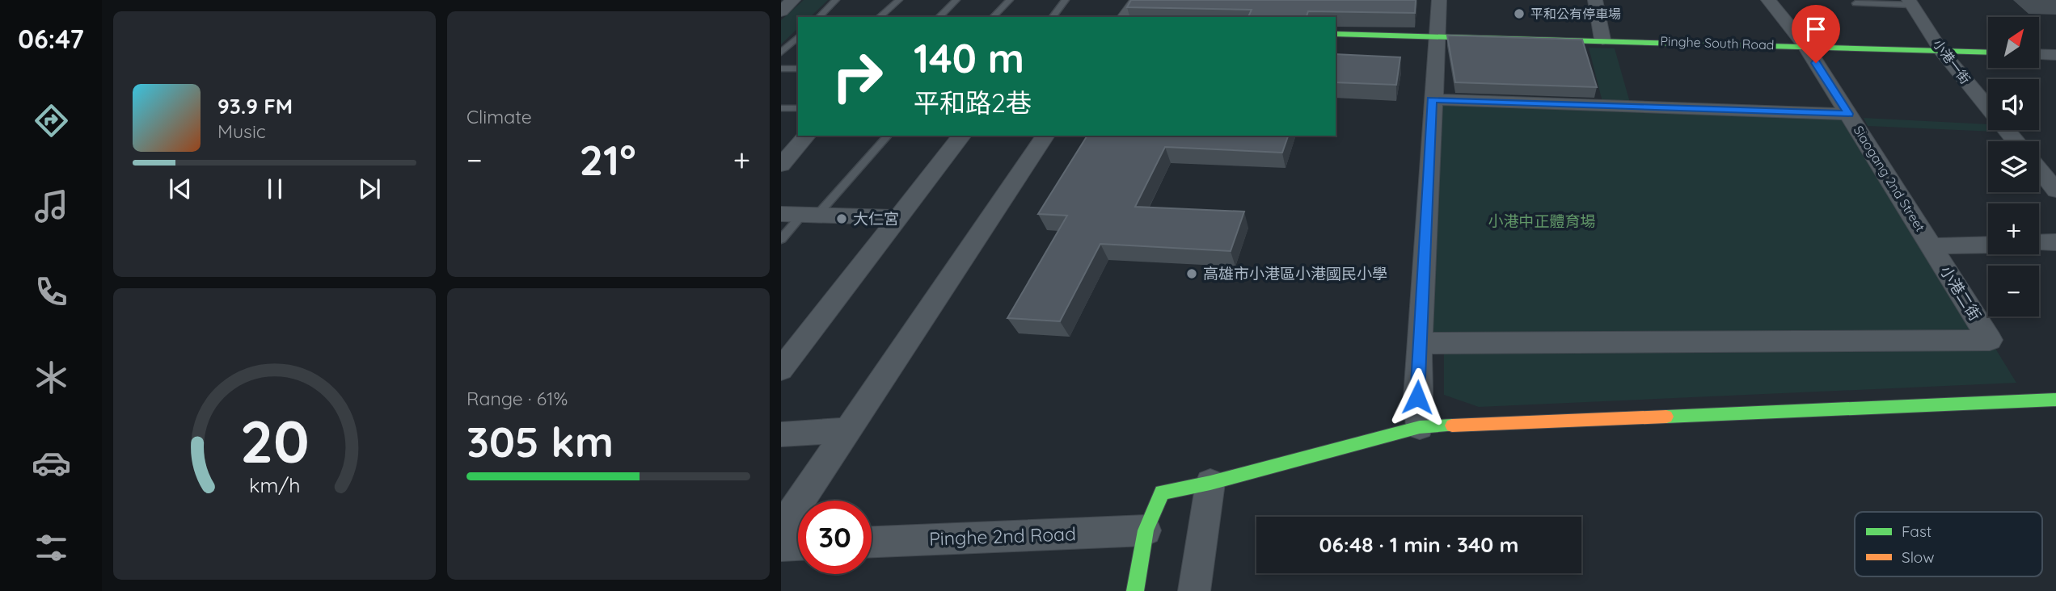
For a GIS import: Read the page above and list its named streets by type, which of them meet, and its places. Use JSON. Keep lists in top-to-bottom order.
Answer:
{
  "streets": {
    "street": [
      "Pinghe South Road",
      "小港一街",
      "Siaogang 2nd Street",
      "小港二街",
      "Pinghe 2nd Road"
    ]
  },
  "crossings": [
    ["Pinghe South Road", "小港一街"],
    ["Pinghe South Road", "Siaogang 2nd Street"],
    ["Siaogang 2nd Street", "小港二街"]
  ],
  "parks": ["小港中正體育場"],
  "places": ["平和公有停車場", "大仁宮", "高雄市小港區小港國民小學"],
  "legend": ["Fast", "Slow"],
  "north": "top right",
  "page": {
    "tabs": "06:47",
    "tile": [
      "Climate",
      ["Range · 61%", "305 km"]
    ],
    "map_buttons": ["+", "−"],
    "turn": ["140 m", "平和路2巷"],
    "song": ["93.9 FM", "Music"],
    "heat": ["−", "21°", "+"],
    "limit": "30",
    "trip": "06:48 · 1 min · 340 m",
    "gauge": ["20", "km/h"]
  }
}
